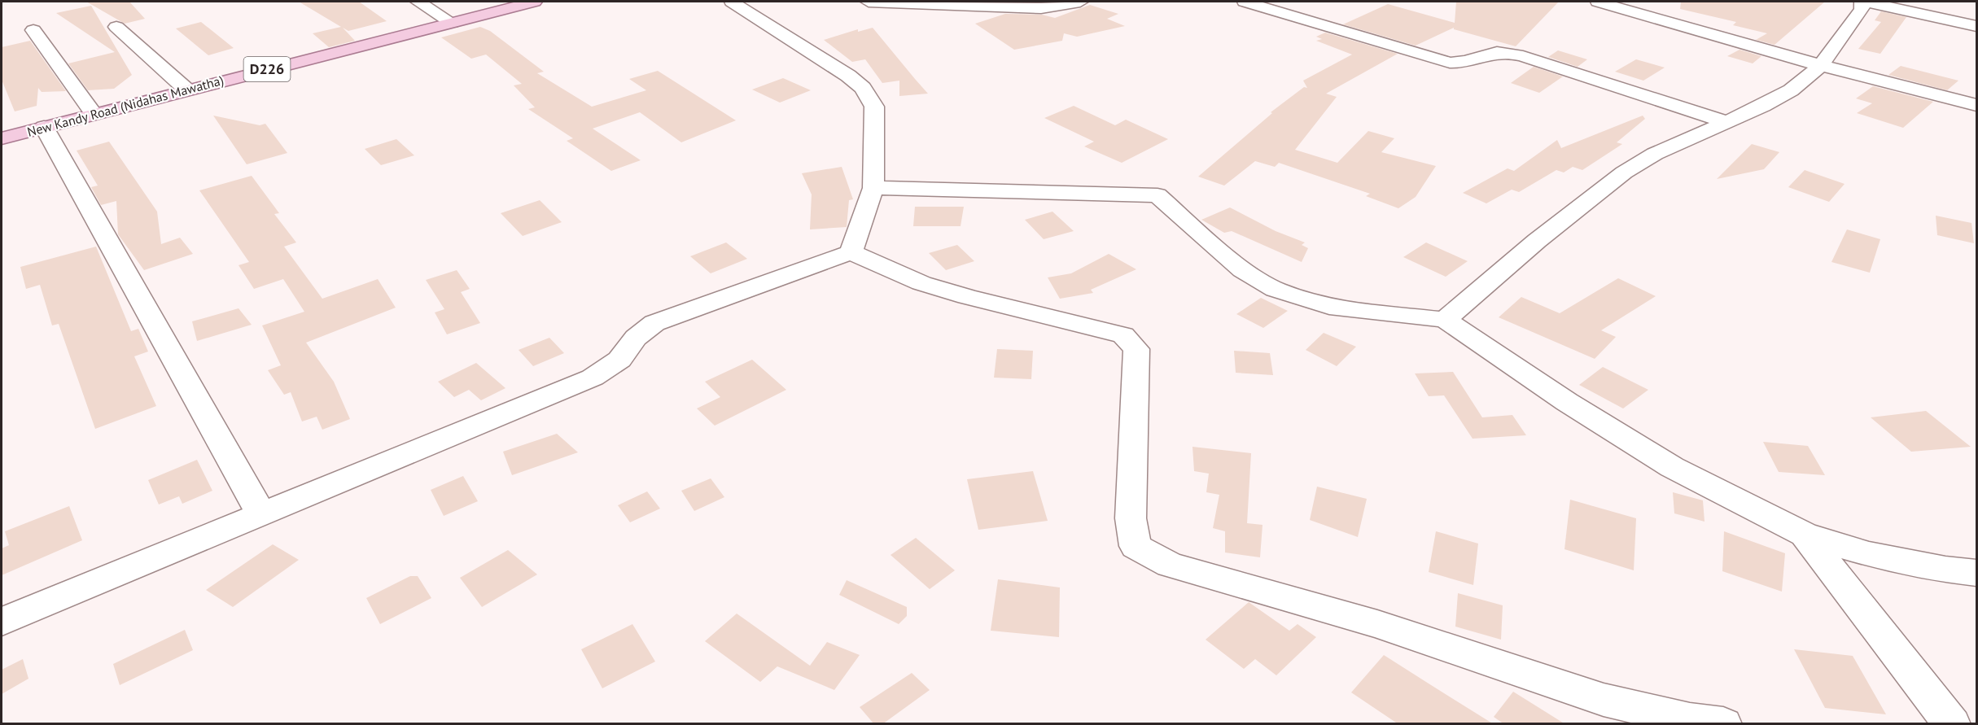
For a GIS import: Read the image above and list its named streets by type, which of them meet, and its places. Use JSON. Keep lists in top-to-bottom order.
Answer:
{
  "streets": {
    "main road": ["D226", "New Kandy Road (Nidahas Mawatha)"]
  }
}
